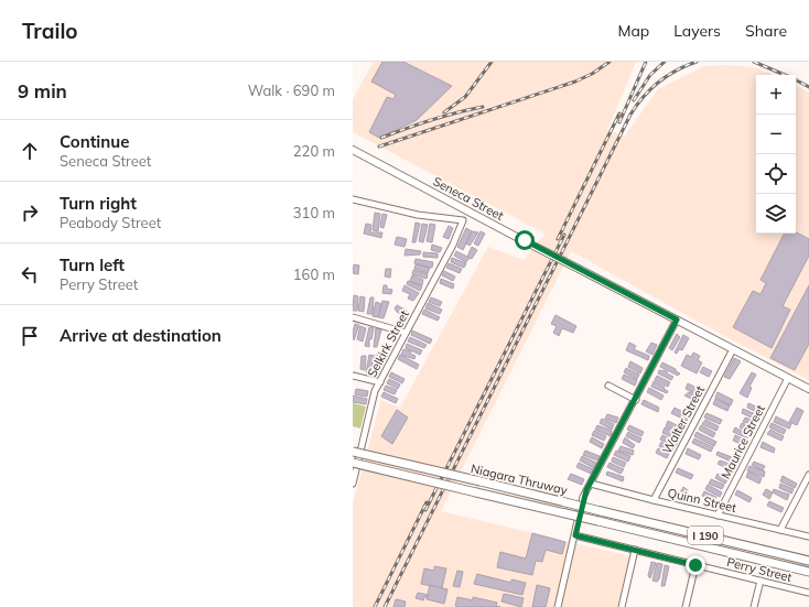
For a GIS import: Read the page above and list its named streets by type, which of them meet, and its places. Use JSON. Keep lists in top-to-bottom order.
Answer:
{
  "streets": {
    "highway": ["Niagara Thruway", "I 190"],
    "main road": ["Seneca Street"],
    "street": [
      "Selkirk Street",
      "Walter Street",
      "Maurice Street",
      "Quinn Street",
      "Perry Street"
    ]
  },
  "crossings": [
    ["Seneca Street", "Walter Street"],
    ["Seneca Street", "Maurice Street"],
    ["Walter Street", "Quinn Street"],
    ["Maurice Street", "Quinn Street"]
  ],
  "page": {
    "header": "Trailo",
    "nav": ["Map", "Layers", "Share"],
    "heading": ["9 min", "Walk · 690 m"],
    "map_buttons": ["+", "−"],
    "list": [
      ["Continue", "Seneca Street", "220 m"],
      ["Turn right", "Peabody Street", "310 m"],
      ["Turn left", "Perry Street", "160 m"],
      "Arrive at destination"
    ]
  }
}
